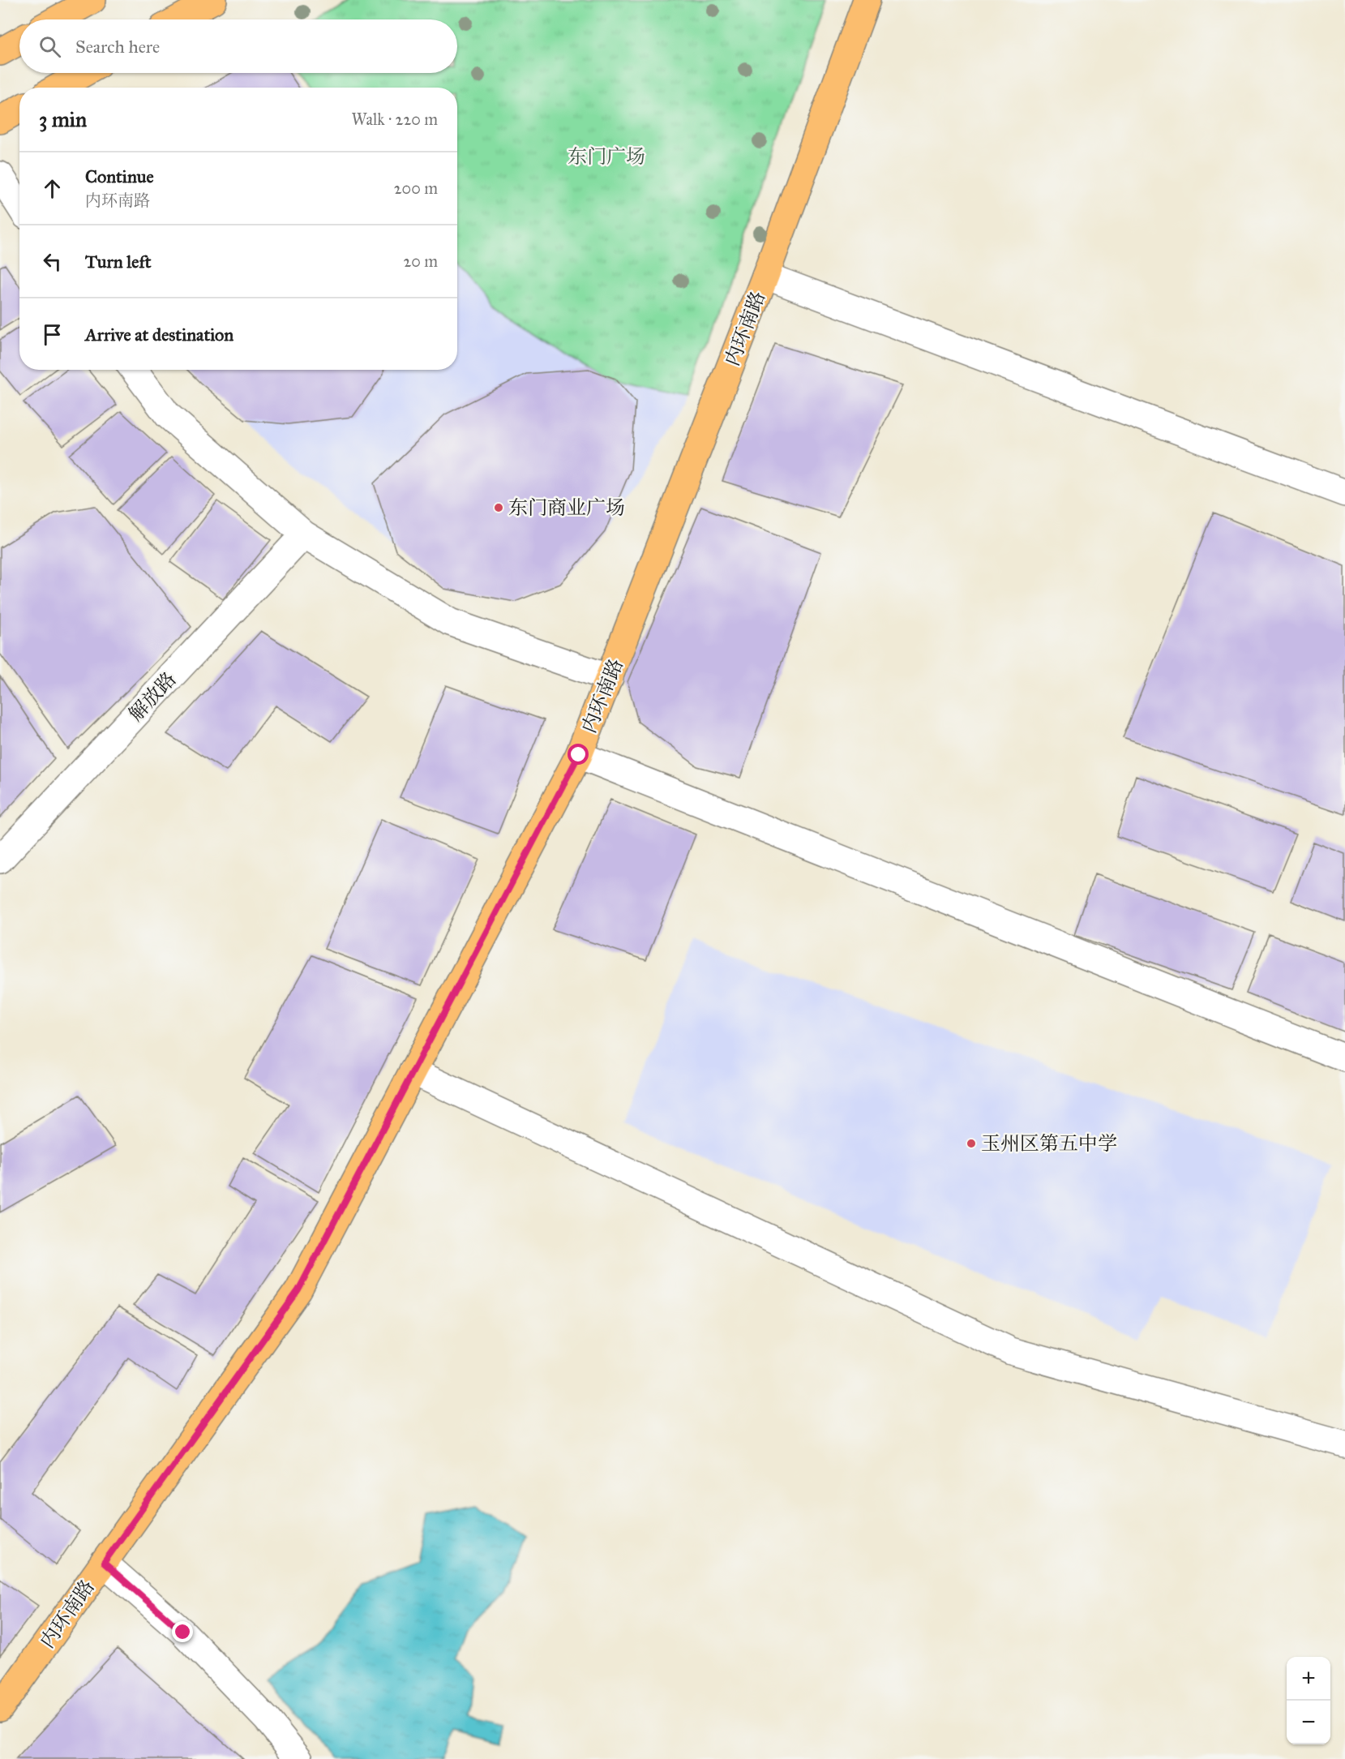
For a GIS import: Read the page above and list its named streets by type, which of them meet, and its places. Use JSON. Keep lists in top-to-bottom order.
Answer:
{
  "streets": {
    "main road": ["内环南路"],
    "street": ["解放路"]
  },
  "parks": ["东门广场"],
  "places": ["东门商业广场", "玉州区第五中学"],
  "page": {
    "search": "Search here",
    "heading": ["3 min", "Walk · 220 m"],
    "list": [
      ["Continue", "内环南路", "200 m"],
      ["Turn left", "20 m"],
      "Arrive at destination"
    ],
    "map_buttons": ["+", "−"]
  }
}
